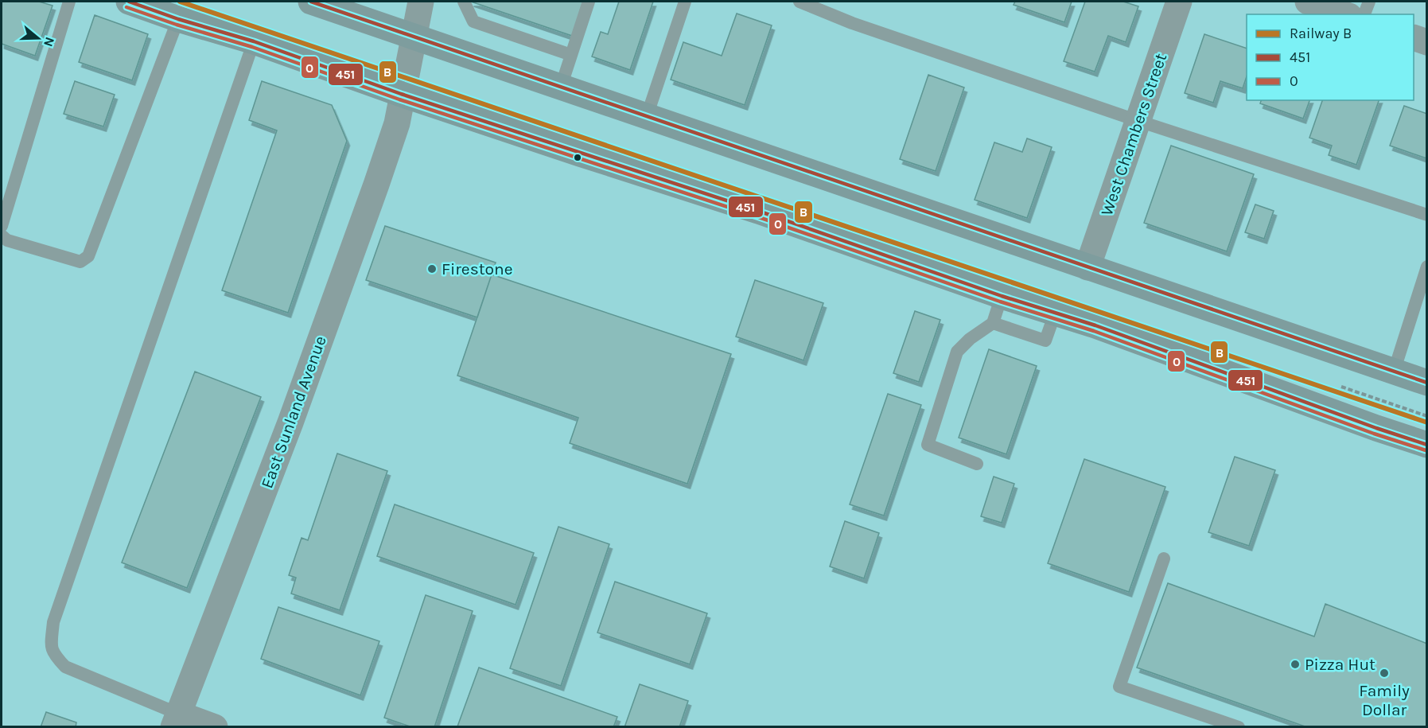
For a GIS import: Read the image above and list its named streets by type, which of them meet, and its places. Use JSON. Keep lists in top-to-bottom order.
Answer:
{
  "streets": {
    "street": ["West Chambers Street", "East Sunland Avenue"]
  },
  "places": ["Firestone", "Pizza Hut", "Family Dollar"],
  "lines": ["rail line B", "transit line 451", "transit line 0"],
  "legend": ["Railway B", "451", "0"],
  "north": "right"
}
